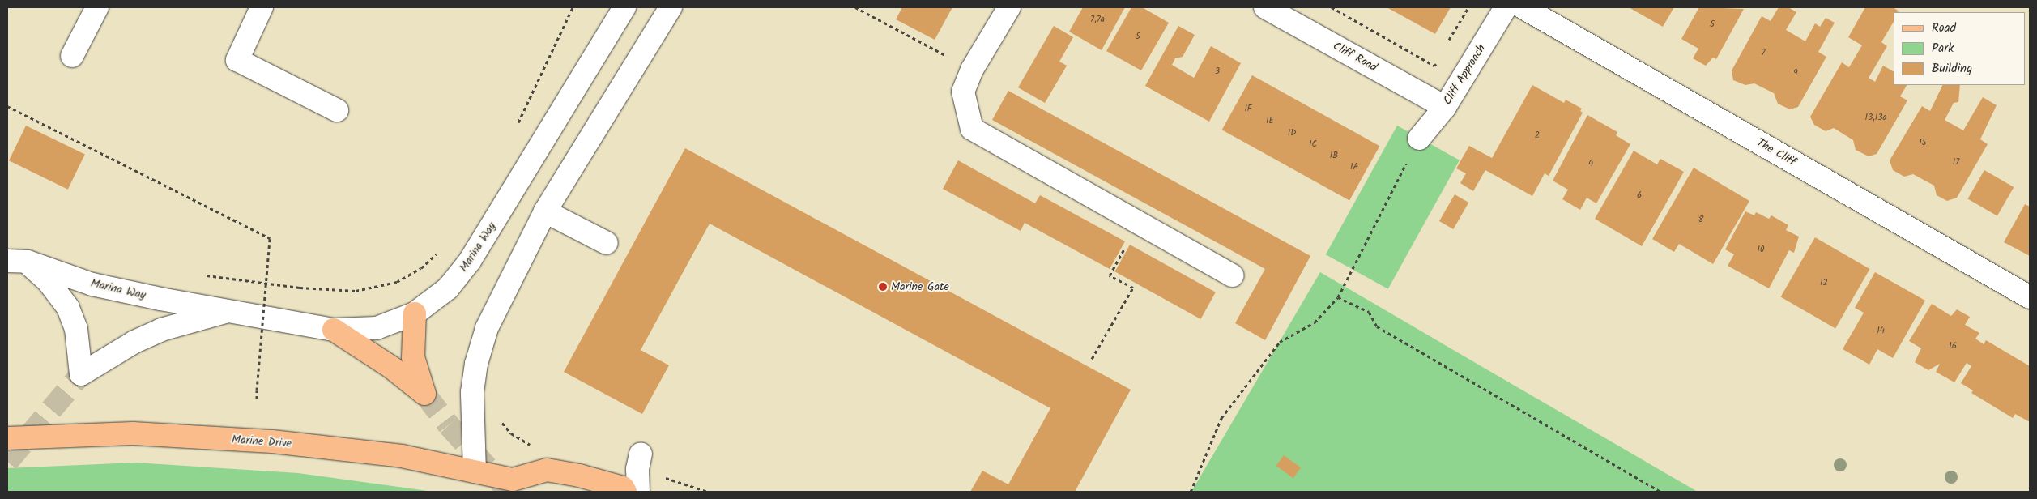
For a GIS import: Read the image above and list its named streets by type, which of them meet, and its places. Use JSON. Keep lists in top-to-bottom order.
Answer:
{
  "streets": {
    "main road": ["Marine Drive"],
    "street": [
      "Cliff Road",
      "Cliff Approach",
      "The Cliff",
      "Marina Way"
    ]
  },
  "crossings": [
    ["Cliff Road", "Cliff Approach"]
  ],
  "places": ["Marine Gate"],
  "house_numbers": [
    "7,7a",
    "5",
    "5",
    "7",
    "3",
    "9",
    "1F",
    "13,13a",
    "1E",
    "1D",
    "2",
    "15",
    "1C",
    "1B",
    "17",
    "4",
    "1A",
    "6",
    "8",
    "10",
    "12",
    "14",
    "16"
  ],
  "legend": ["Road", "Park", "Building"]
}
